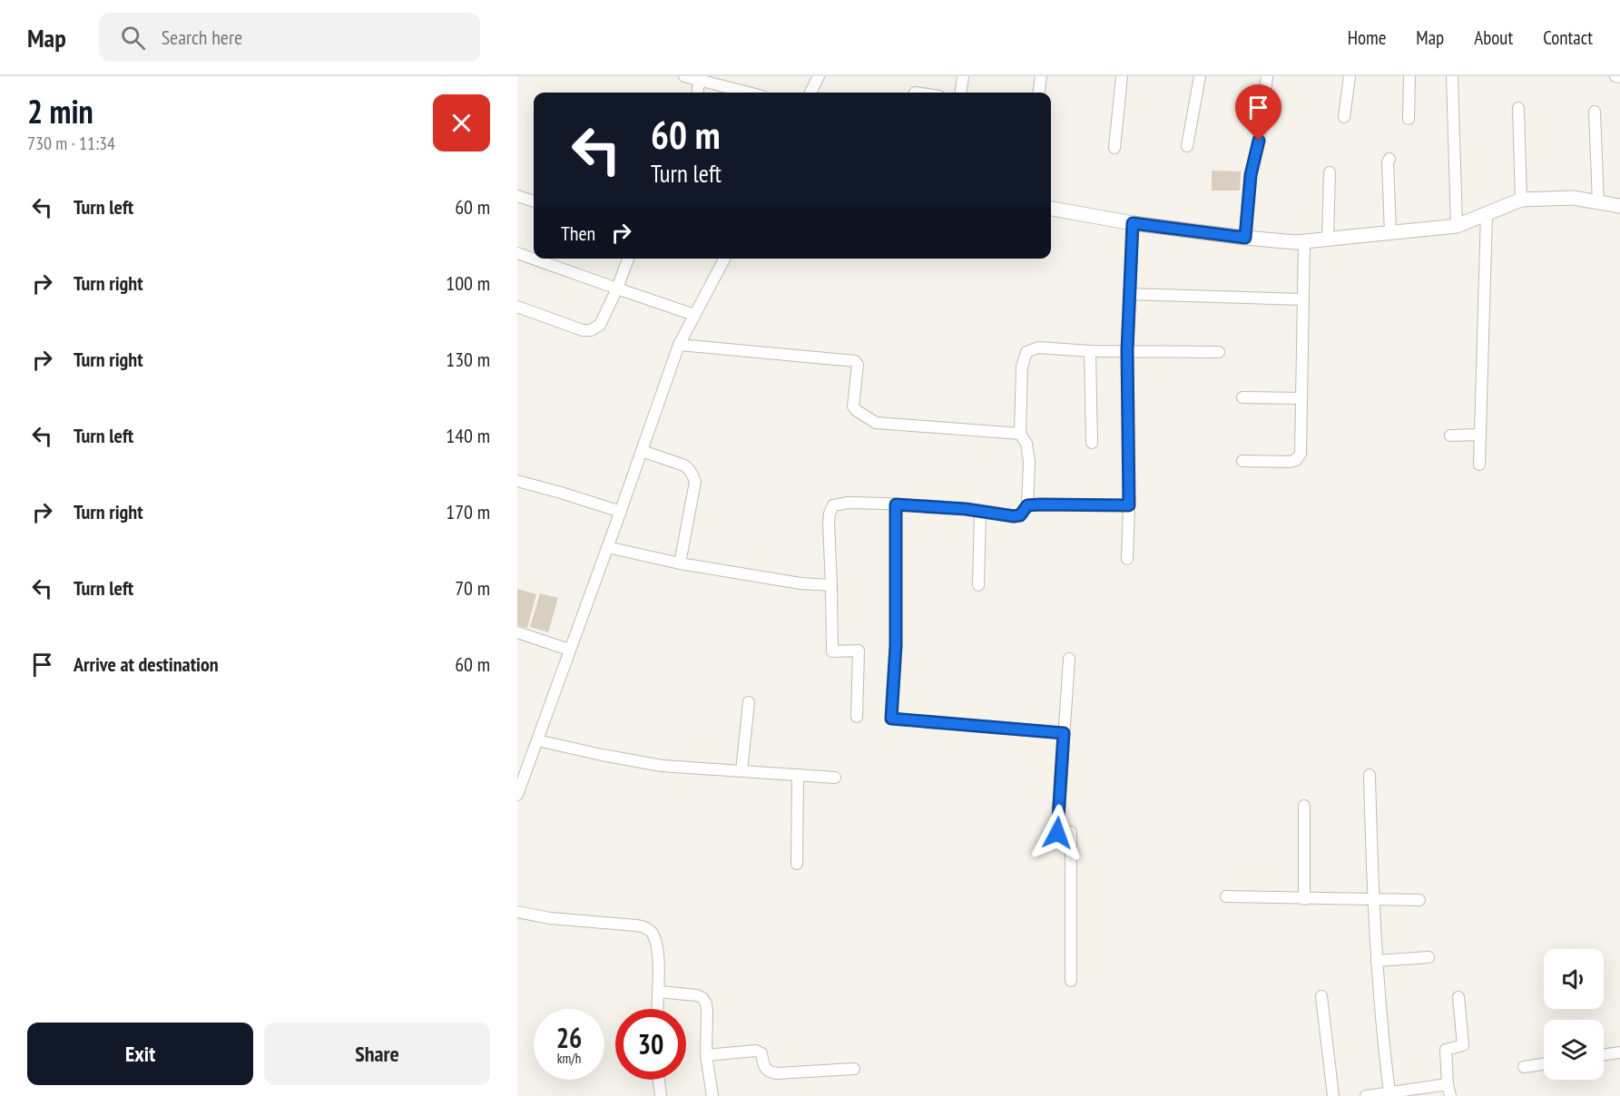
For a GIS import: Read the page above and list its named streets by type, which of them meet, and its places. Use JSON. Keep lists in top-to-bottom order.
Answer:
{
  "page": {
    "header": "Map",
    "search": "Search here",
    "nav": [
      "Home",
      "Map",
      "About",
      "Contact"
    ],
    "heading": ["2 min", "730 m · 11:34"],
    "turn": ["60 m", "Turn left"],
    "list": [
      {
        "name": "Turn left",
        "value": "60 m"
      },
      {
        "name": "Turn right",
        "value": "100 m"
      },
      {
        "name": "Turn right",
        "value": "130 m"
      },
      {
        "name": "Turn left",
        "value": "140 m"
      },
      {
        "name": "Turn right",
        "value": "170 m"
      },
      {
        "name": "Turn left",
        "value": "70 m"
      },
      {
        "name": "Arrive at destination",
        "value": "60 m"
      }
    ],
    "then": "Then",
    "speed": "26 km/h",
    "limit": "30",
    "buttons": ["Exit", "Share"]
  }
}
